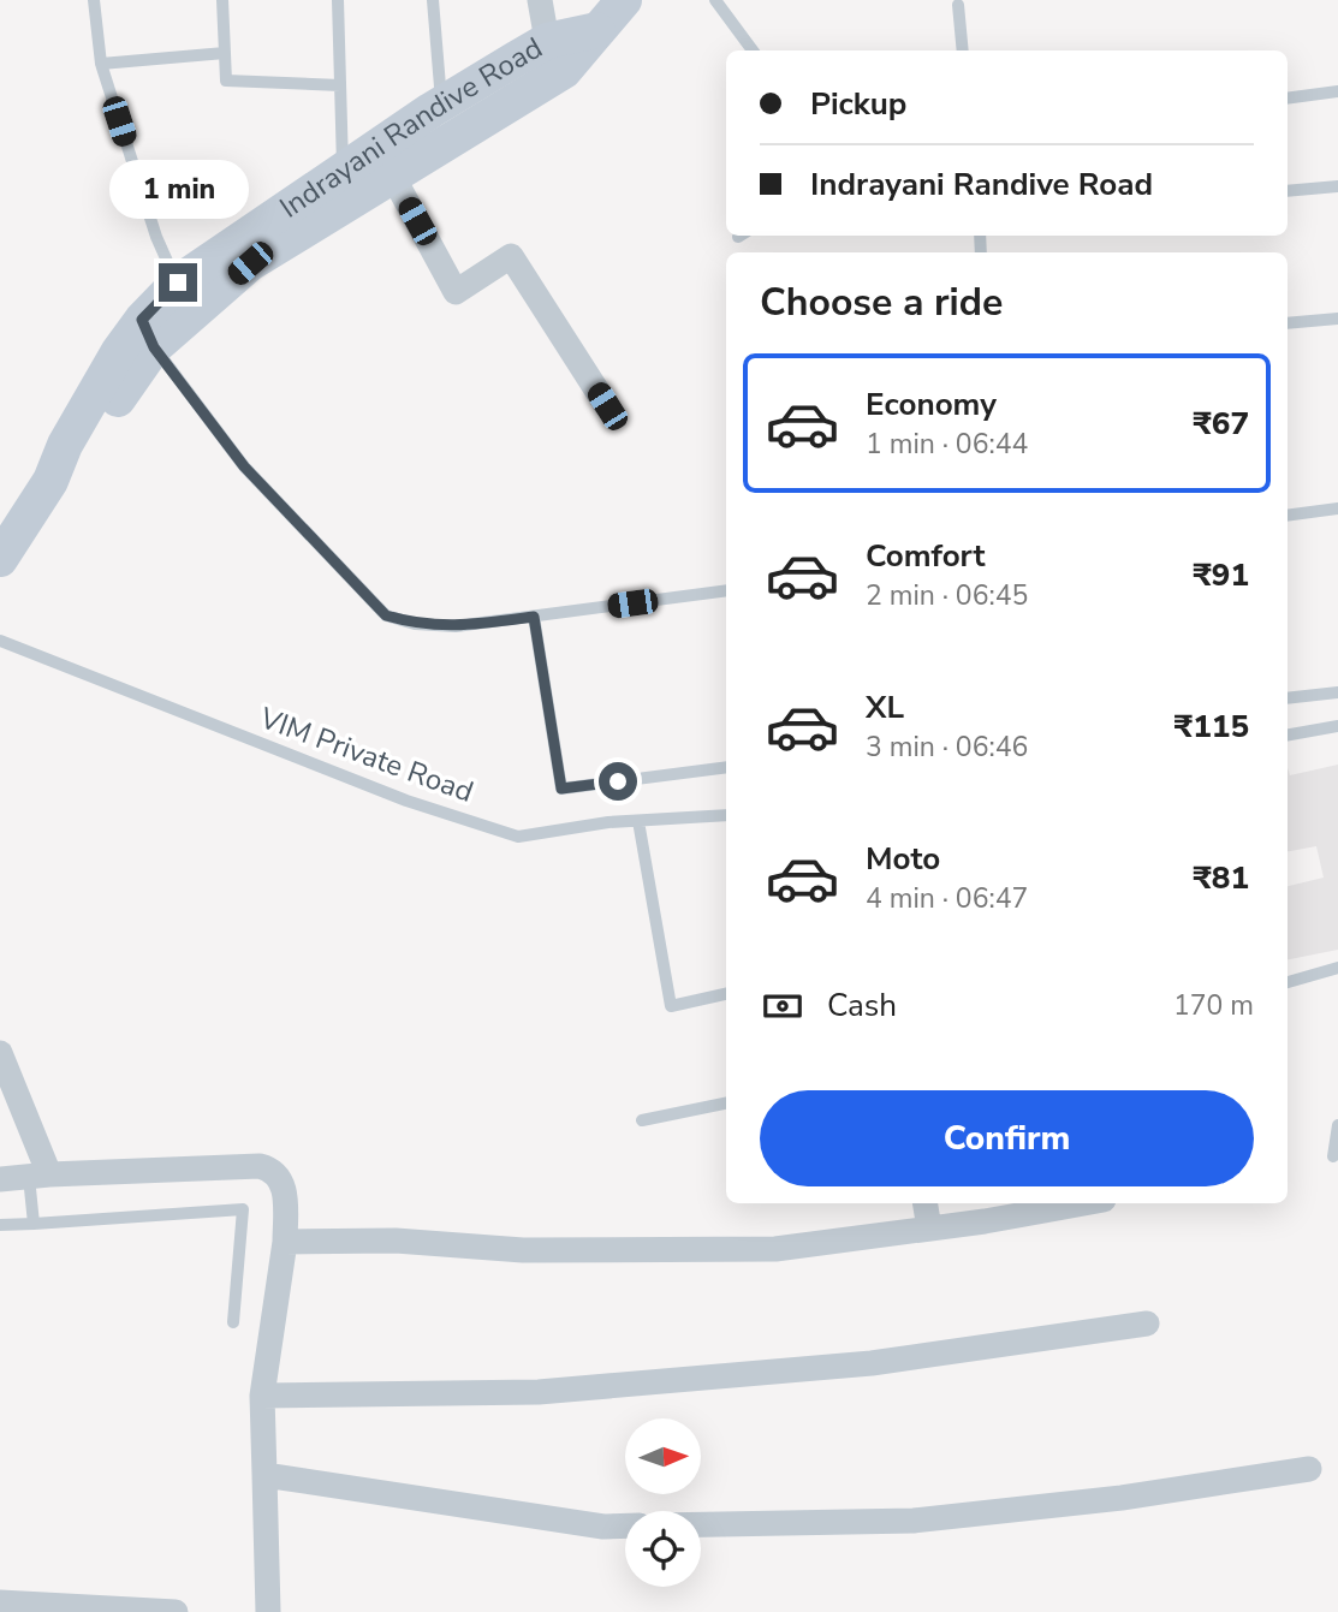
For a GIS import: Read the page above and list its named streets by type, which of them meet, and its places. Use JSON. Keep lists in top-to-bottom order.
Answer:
{
  "streets": {
    "street": ["Indrayani Randive Road"],
    "lane": ["VIM Private Road"]
  },
  "north": "right",
  "page": {
    "banner": ["Pickup", "Indrayani Randive Road"],
    "bubble": "1 min",
    "heading": "Choose a ride",
    "list": [
      {
        "name": "Economy",
        "note": "1 min · 06:44",
        "value": "₹67"
      },
      {
        "name": "Comfort",
        "note": "2 min · 06:45",
        "value": "₹91"
      },
      {
        "name": "XL",
        "note": "3 min · 06:46",
        "value": "₹115"
      },
      {
        "name": "Moto",
        "note": "4 min · 06:47",
        "value": "₹81"
      }
    ],
    "pay": ["Cash", "170 m"],
    "buttons": "Confirm"
  }
}
